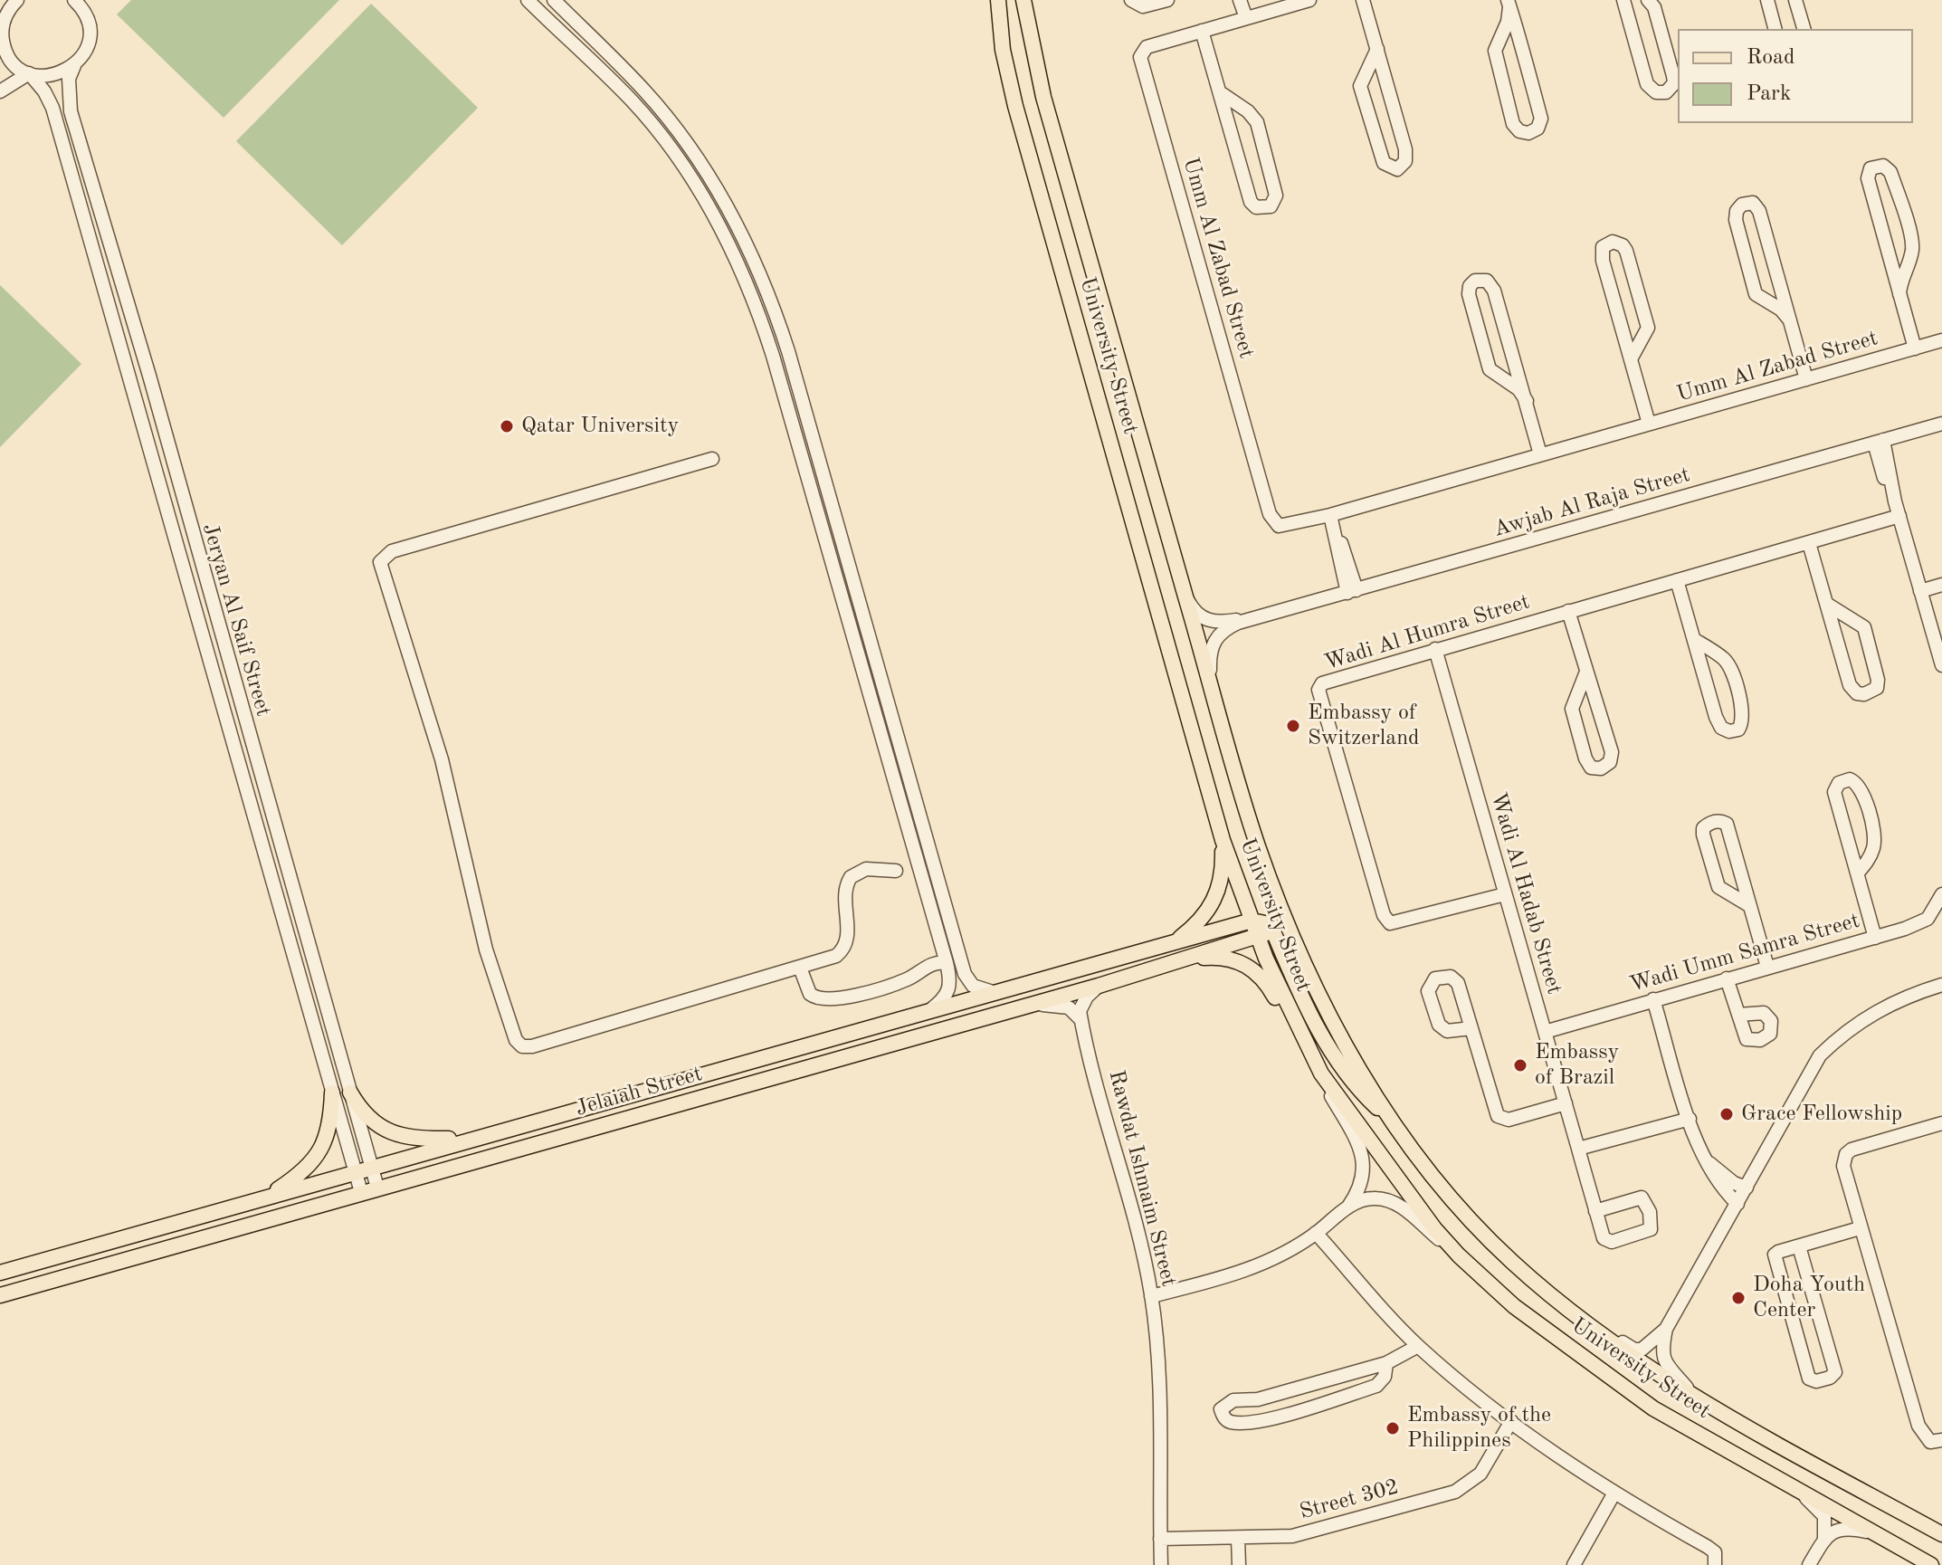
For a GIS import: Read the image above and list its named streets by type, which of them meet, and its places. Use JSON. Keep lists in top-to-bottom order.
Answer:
{
  "streets": {
    "main road": ["University Street", "Jelaiah Street"],
    "street": [
      "Umm Al Zabad Street",
      "Awjab Al Raja Street",
      "Jeryan Al Saif Street",
      "Wadi Al Humra Street",
      "Wadi Al Hadab Street",
      "Wadi Umm Samra Street",
      "Rawdat Ishmaim Street",
      "Street 302"
    ]
  },
  "crossings": [
    ["University Street", "Awjab Al Raja Street"],
    ["University Street", "Jelaiah Street"],
    ["Jeryan Al Saif Street", "Jelaiah Street"],
    ["Wadi Al Humra Street", "Wadi Al Hadab Street"],
    ["Wadi Al Hadab Street", "Wadi Umm Samra Street"],
    ["Rawdat Ishmaim Street", "Street 302"]
  ],
  "places": [
    "Qatar University",
    "Embassy of Switzerland",
    "Embassy of Brazil",
    "Grace Fellowship",
    "Doha Youth Center",
    "Embassy of the Philippines"
  ],
  "legend": ["Road", "Park"]
}
